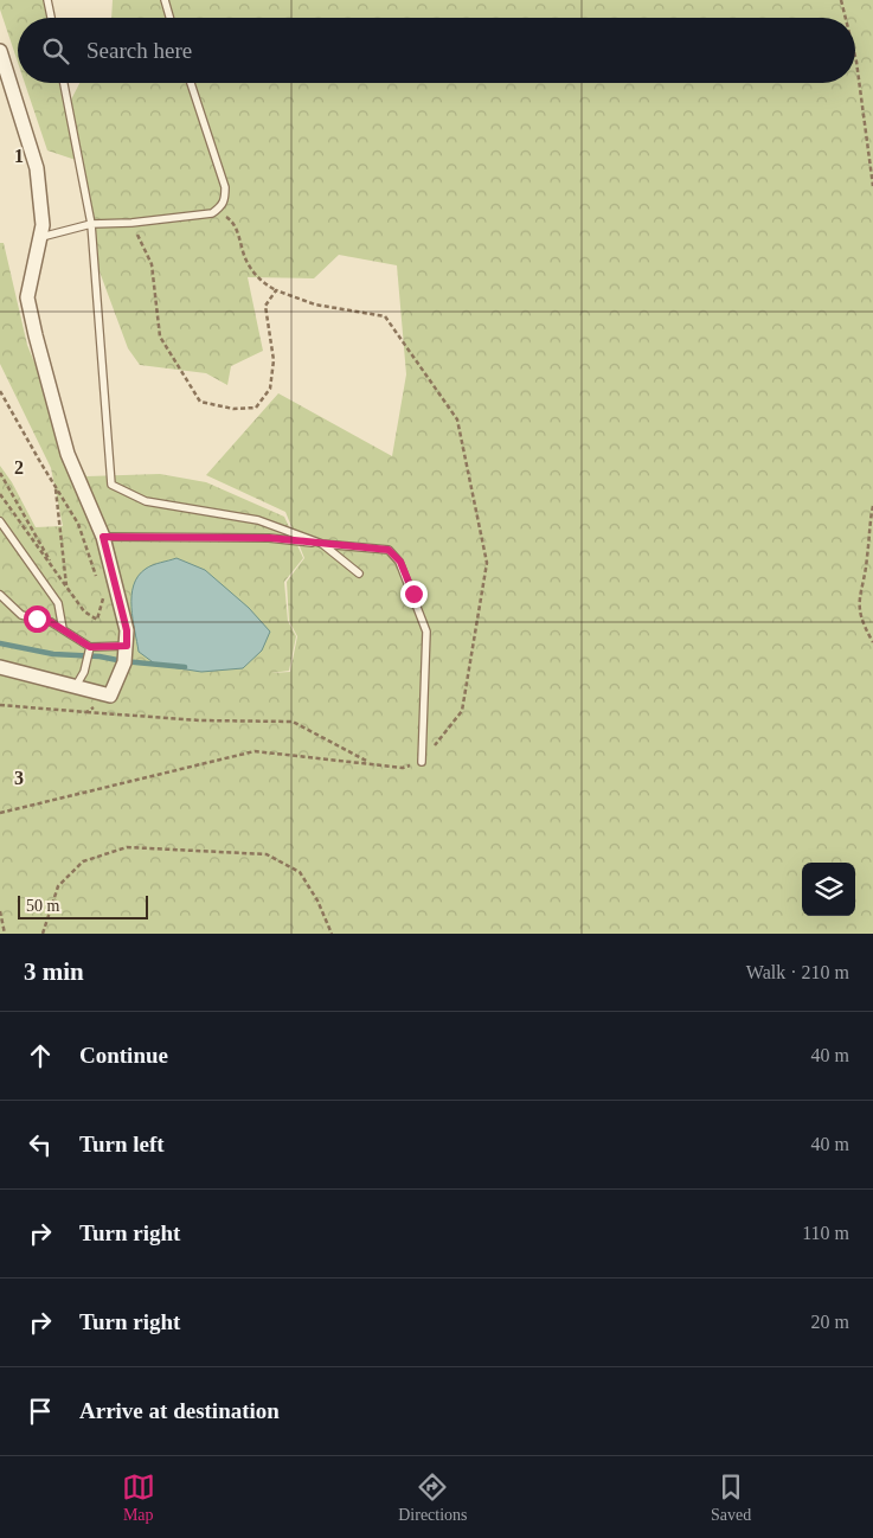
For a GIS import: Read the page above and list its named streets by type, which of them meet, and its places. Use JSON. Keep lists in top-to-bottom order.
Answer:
{
  "scale_bar": "50 m",
  "page": {
    "search": "Search here",
    "scale": "50 m",
    "heading": ["3 min", "Walk · 210 m"],
    "list": [
      ["Continue", "40 m"],
      ["Turn left", "40 m"],
      ["Turn right", "110 m"],
      ["Turn right", "20 m"],
      "Arrive at destination"
    ],
    "nav": ["Map", "Directions", "Saved"]
  },
  "grid": {
    "rows": ["1", "2", "3"]
  }
}
